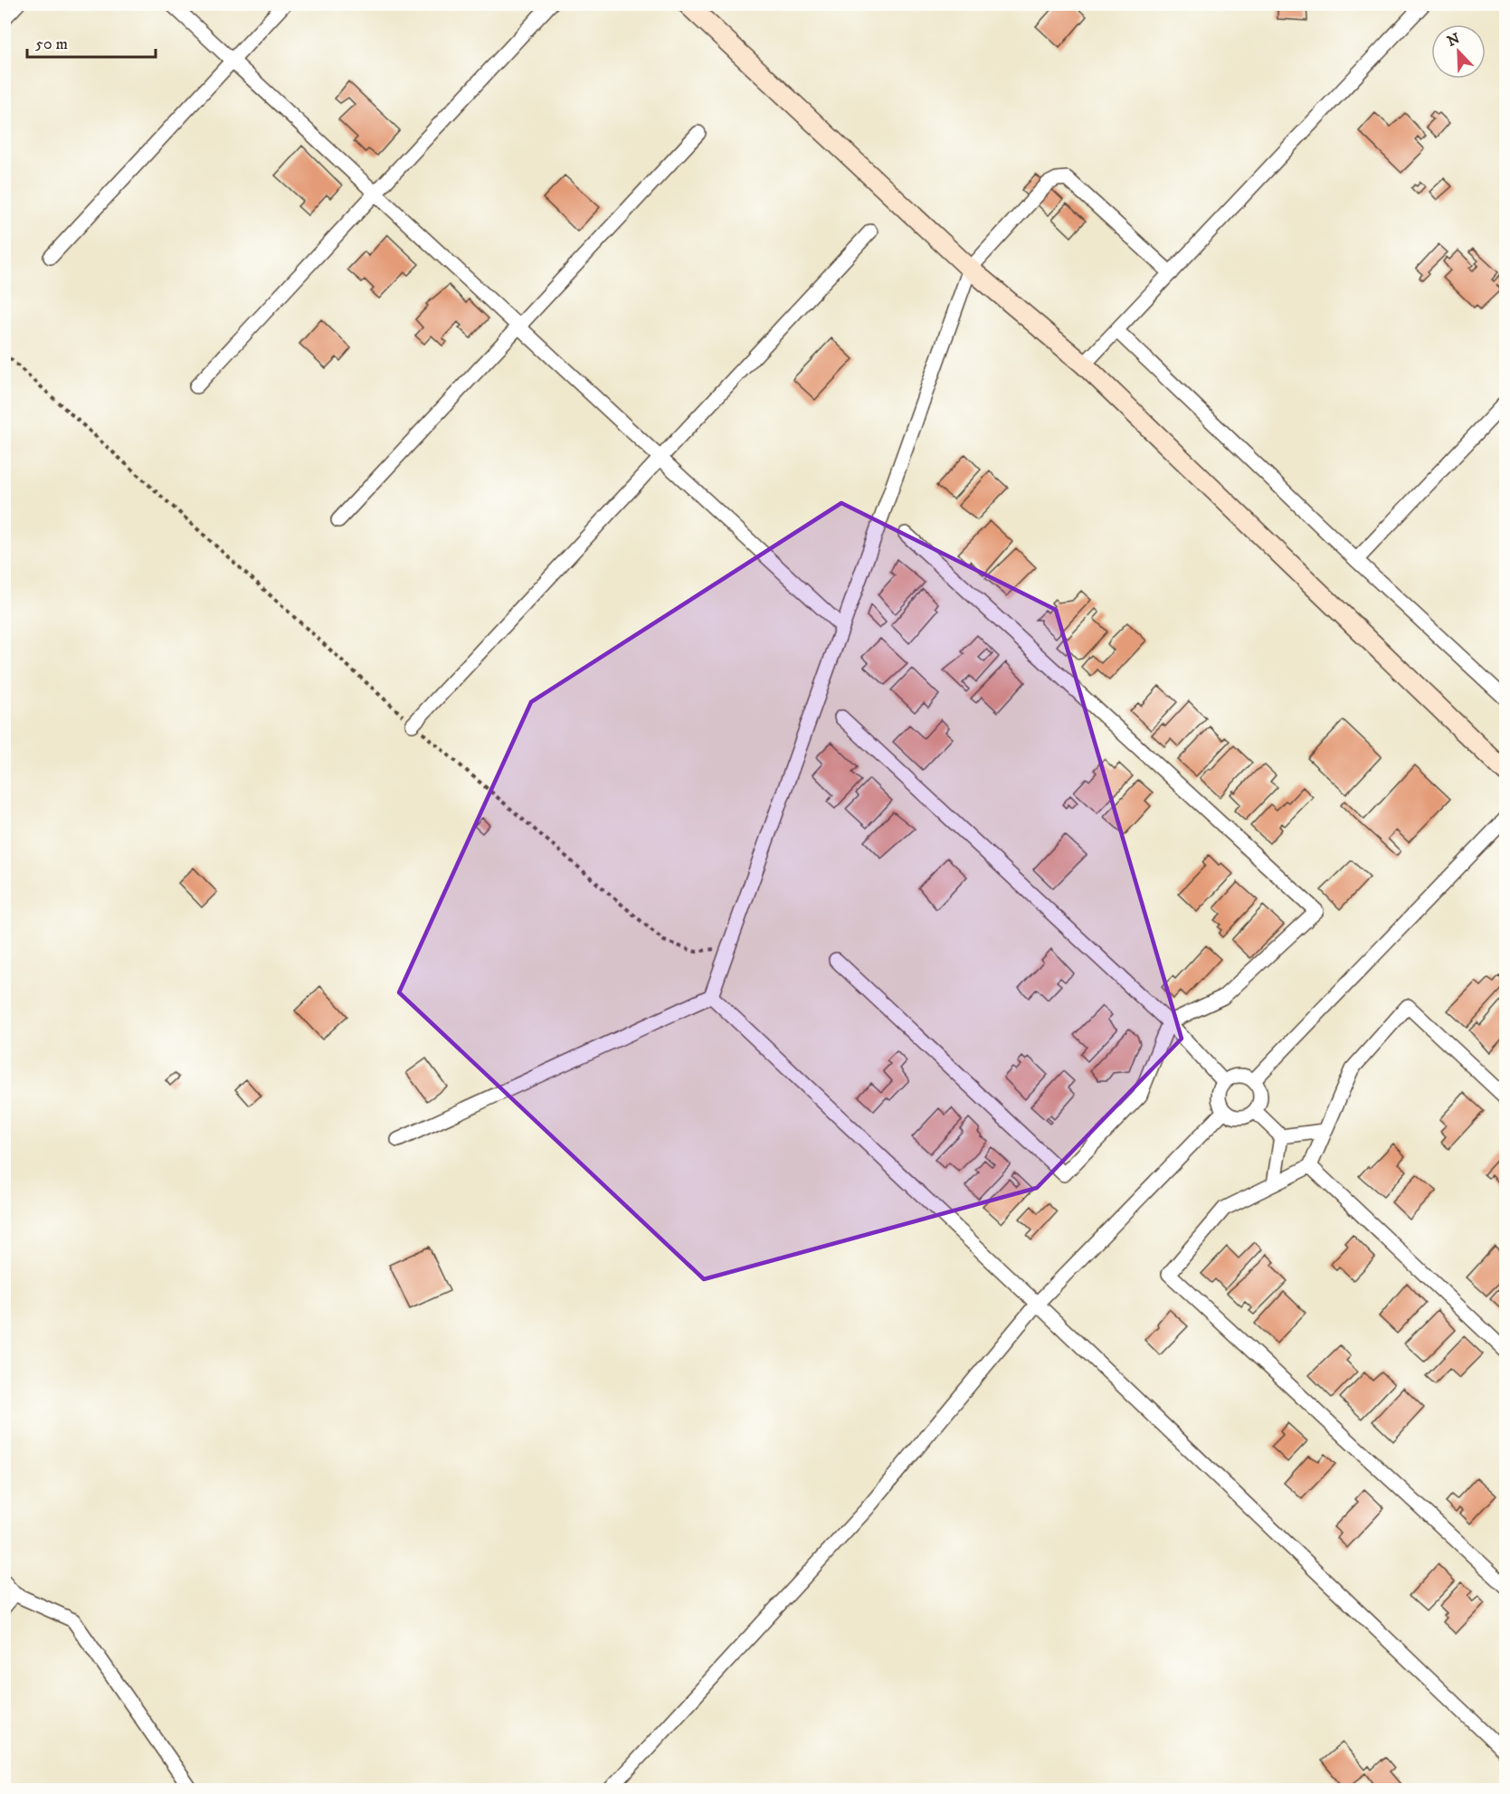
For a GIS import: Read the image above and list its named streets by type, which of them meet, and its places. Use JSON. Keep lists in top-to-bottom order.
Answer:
{
  "scale_bar": "50 m",
  "north": "top left"
}
